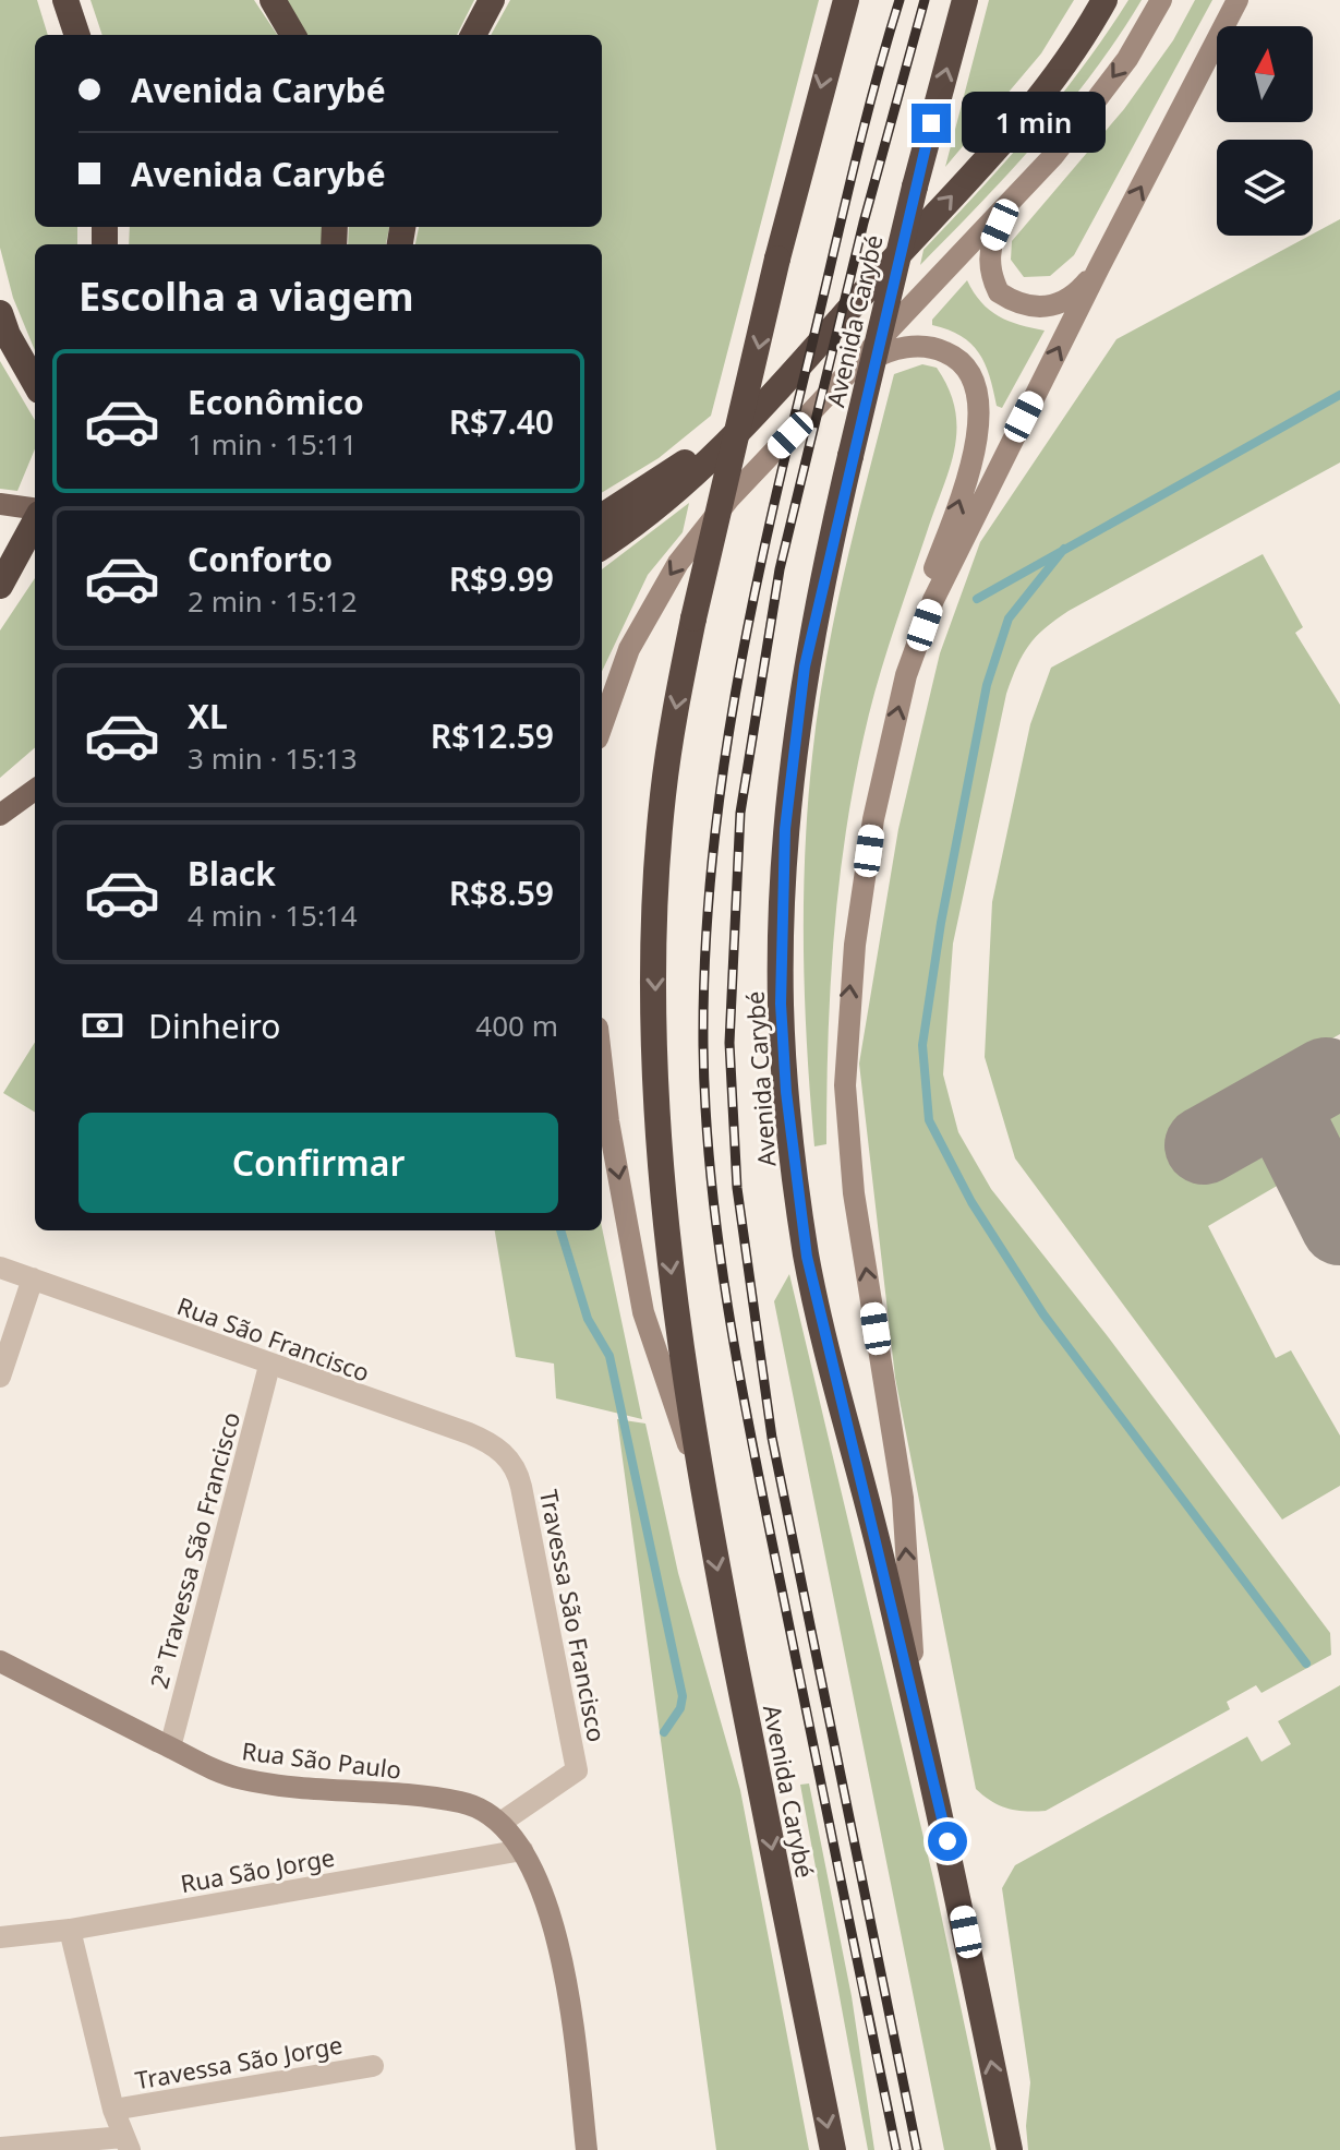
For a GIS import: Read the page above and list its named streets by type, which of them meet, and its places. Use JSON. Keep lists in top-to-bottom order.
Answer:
{
  "streets": {
    "highway": ["Avenida Carybé"],
    "main road": ["Rua São Paulo"],
    "street": [
      "Rua São Francisco",
      "2ª Travessa São Francisco",
      "Travessa São Francisco",
      "Rua São Jorge",
      "Travessa São Jorge"
    ]
  },
  "crossings": [
    ["Rua São Francisco", "2ª Travessa São Francisco"],
    ["Rua São Francisco", "Travessa São Francisco"],
    ["2ª Travessa São Francisco", "Rua São Paulo"],
    ["Travessa São Francisco", "Rua São Paulo"]
  ],
  "north": "top",
  "page": {
    "banner": ["Avenida Carybé", "Avenida Carybé"],
    "bubble": "1 min",
    "heading": "Escolha a viagem",
    "list": [
      {
        "name": "Econômico",
        "note": "1 min · 15:11",
        "value": "R$7.40"
      },
      {
        "name": "Conforto",
        "note": "2 min · 15:12",
        "value": "R$9.99"
      },
      {
        "name": "XL",
        "note": "3 min · 15:13",
        "value": "R$12.59"
      },
      {
        "name": "Black",
        "note": "4 min · 15:14",
        "value": "R$8.59"
      }
    ],
    "pay": ["Dinheiro", "400 m"],
    "buttons": "Confirmar"
  }
}
